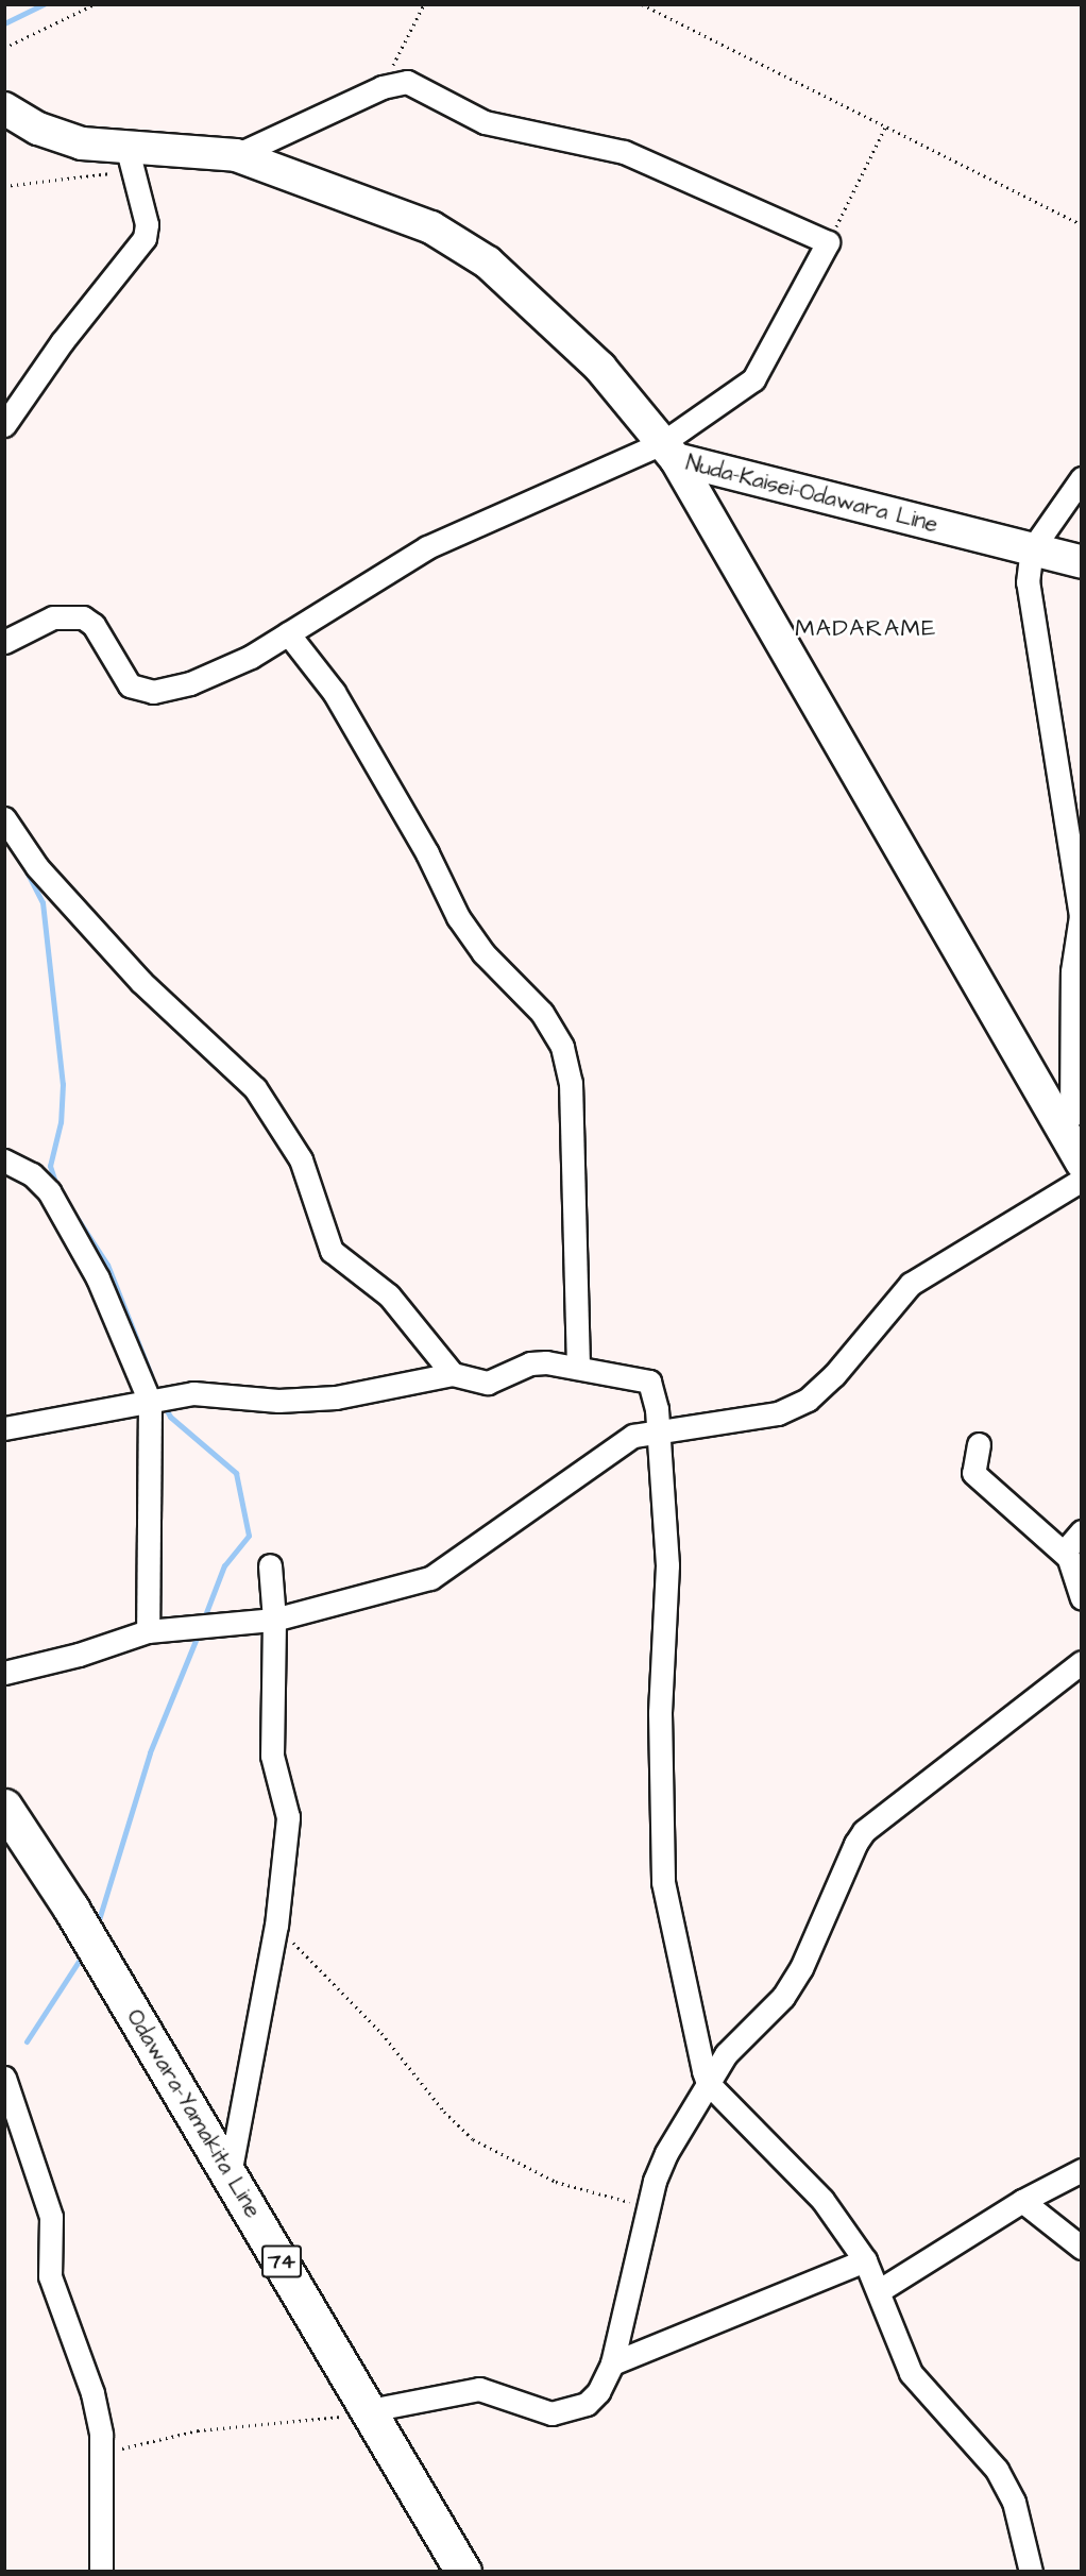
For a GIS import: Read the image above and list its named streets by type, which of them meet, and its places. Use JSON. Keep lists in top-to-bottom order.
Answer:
{
  "streets": {
    "main road": ["Nuda-Kaisei-Odawara Line", "Odawara-Yamakita Line", "74"]
  },
  "districts": ["MADARAME"]
}
